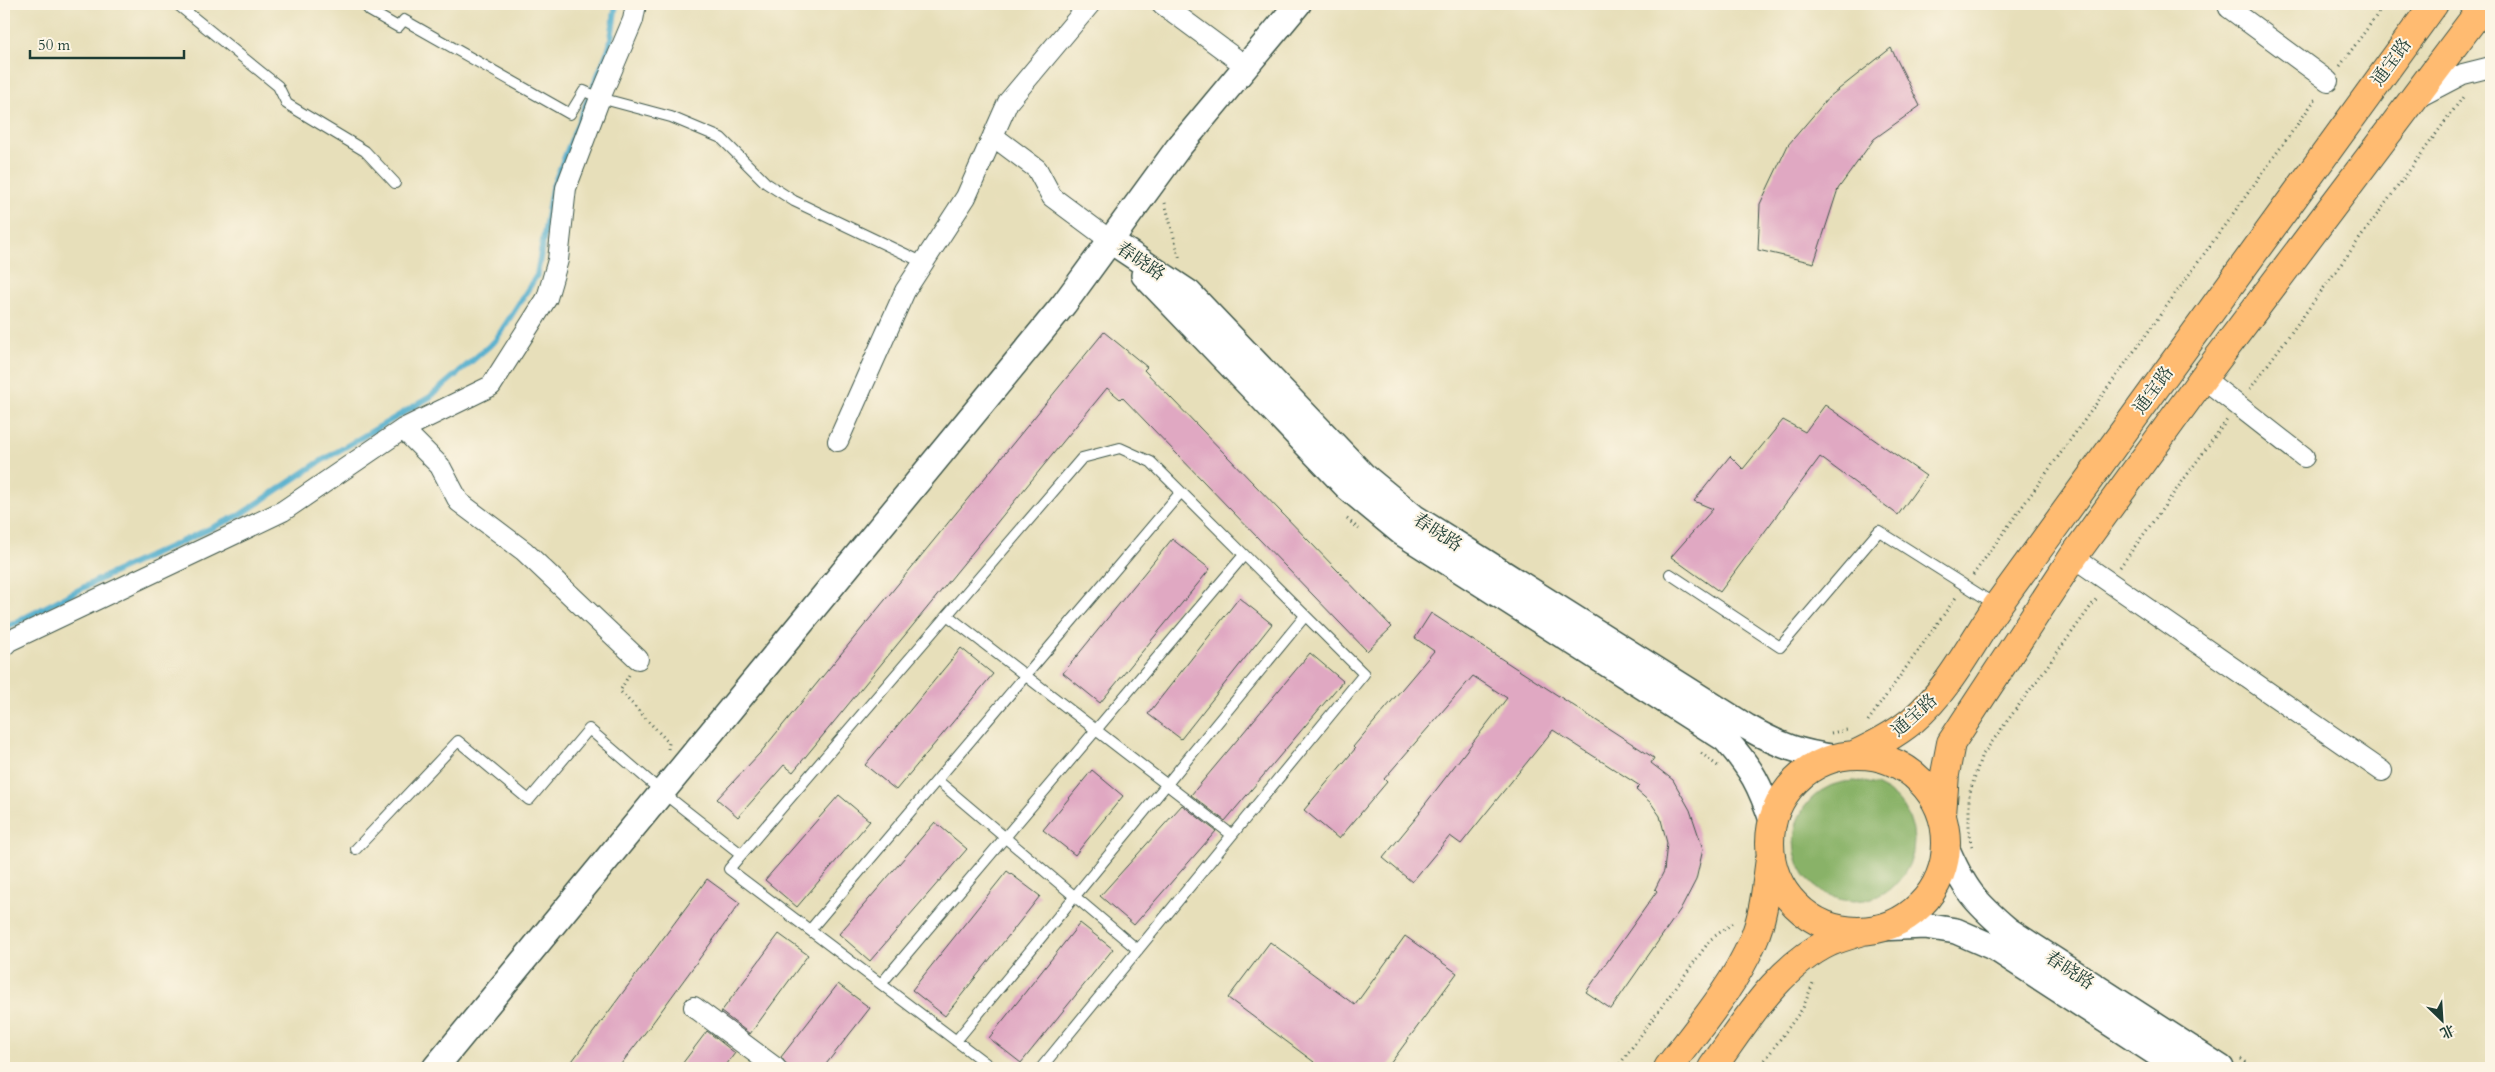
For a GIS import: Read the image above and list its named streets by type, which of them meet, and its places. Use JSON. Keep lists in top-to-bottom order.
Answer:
{
  "streets": {
    "main road": ["通宝路"],
    "street": ["春晓路"]
  },
  "crossings": [
    ["通宝路", "春晓路"]
  ],
  "scale_bar": "50 m",
  "north": "bottom right"
}
